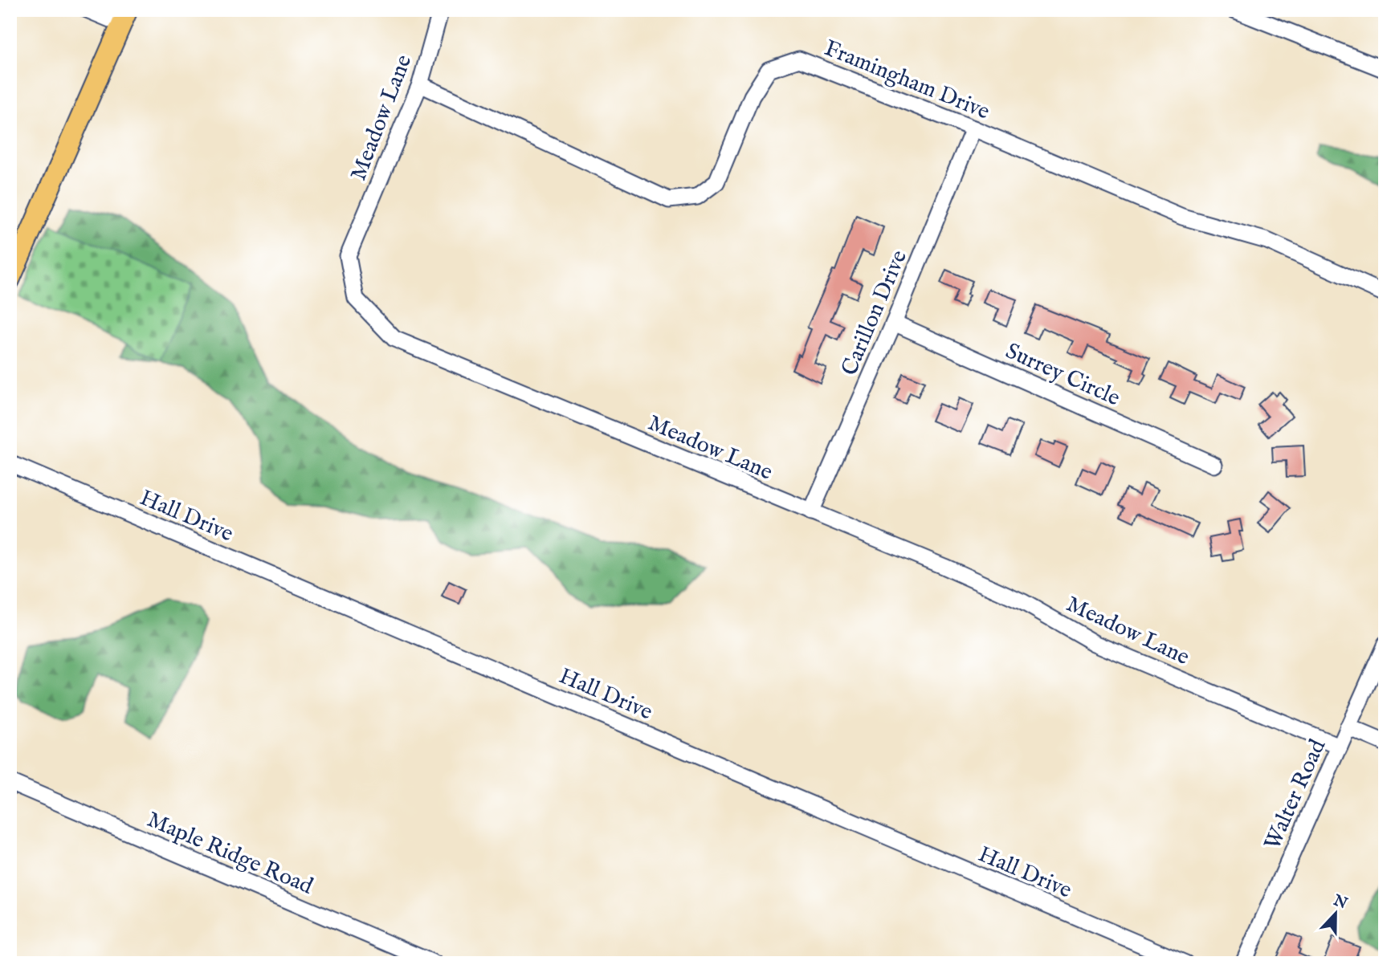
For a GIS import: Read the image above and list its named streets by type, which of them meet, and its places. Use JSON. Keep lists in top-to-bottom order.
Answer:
{
  "streets": {
    "street": [
      "Framingham Drive",
      "Meadow Lane",
      "Carillon Drive",
      "Surrey Circle",
      "Hall Drive",
      "Walter Road",
      "Maple Ridge Road"
    ]
  },
  "crossings": [
    ["Framingham Drive", "Meadow Lane"],
    ["Framingham Drive", "Carillon Drive"],
    ["Meadow Lane", "Carillon Drive"],
    ["Meadow Lane", "Walter Road"],
    ["Carillon Drive", "Surrey Circle"]
  ],
  "north": "top"
}
